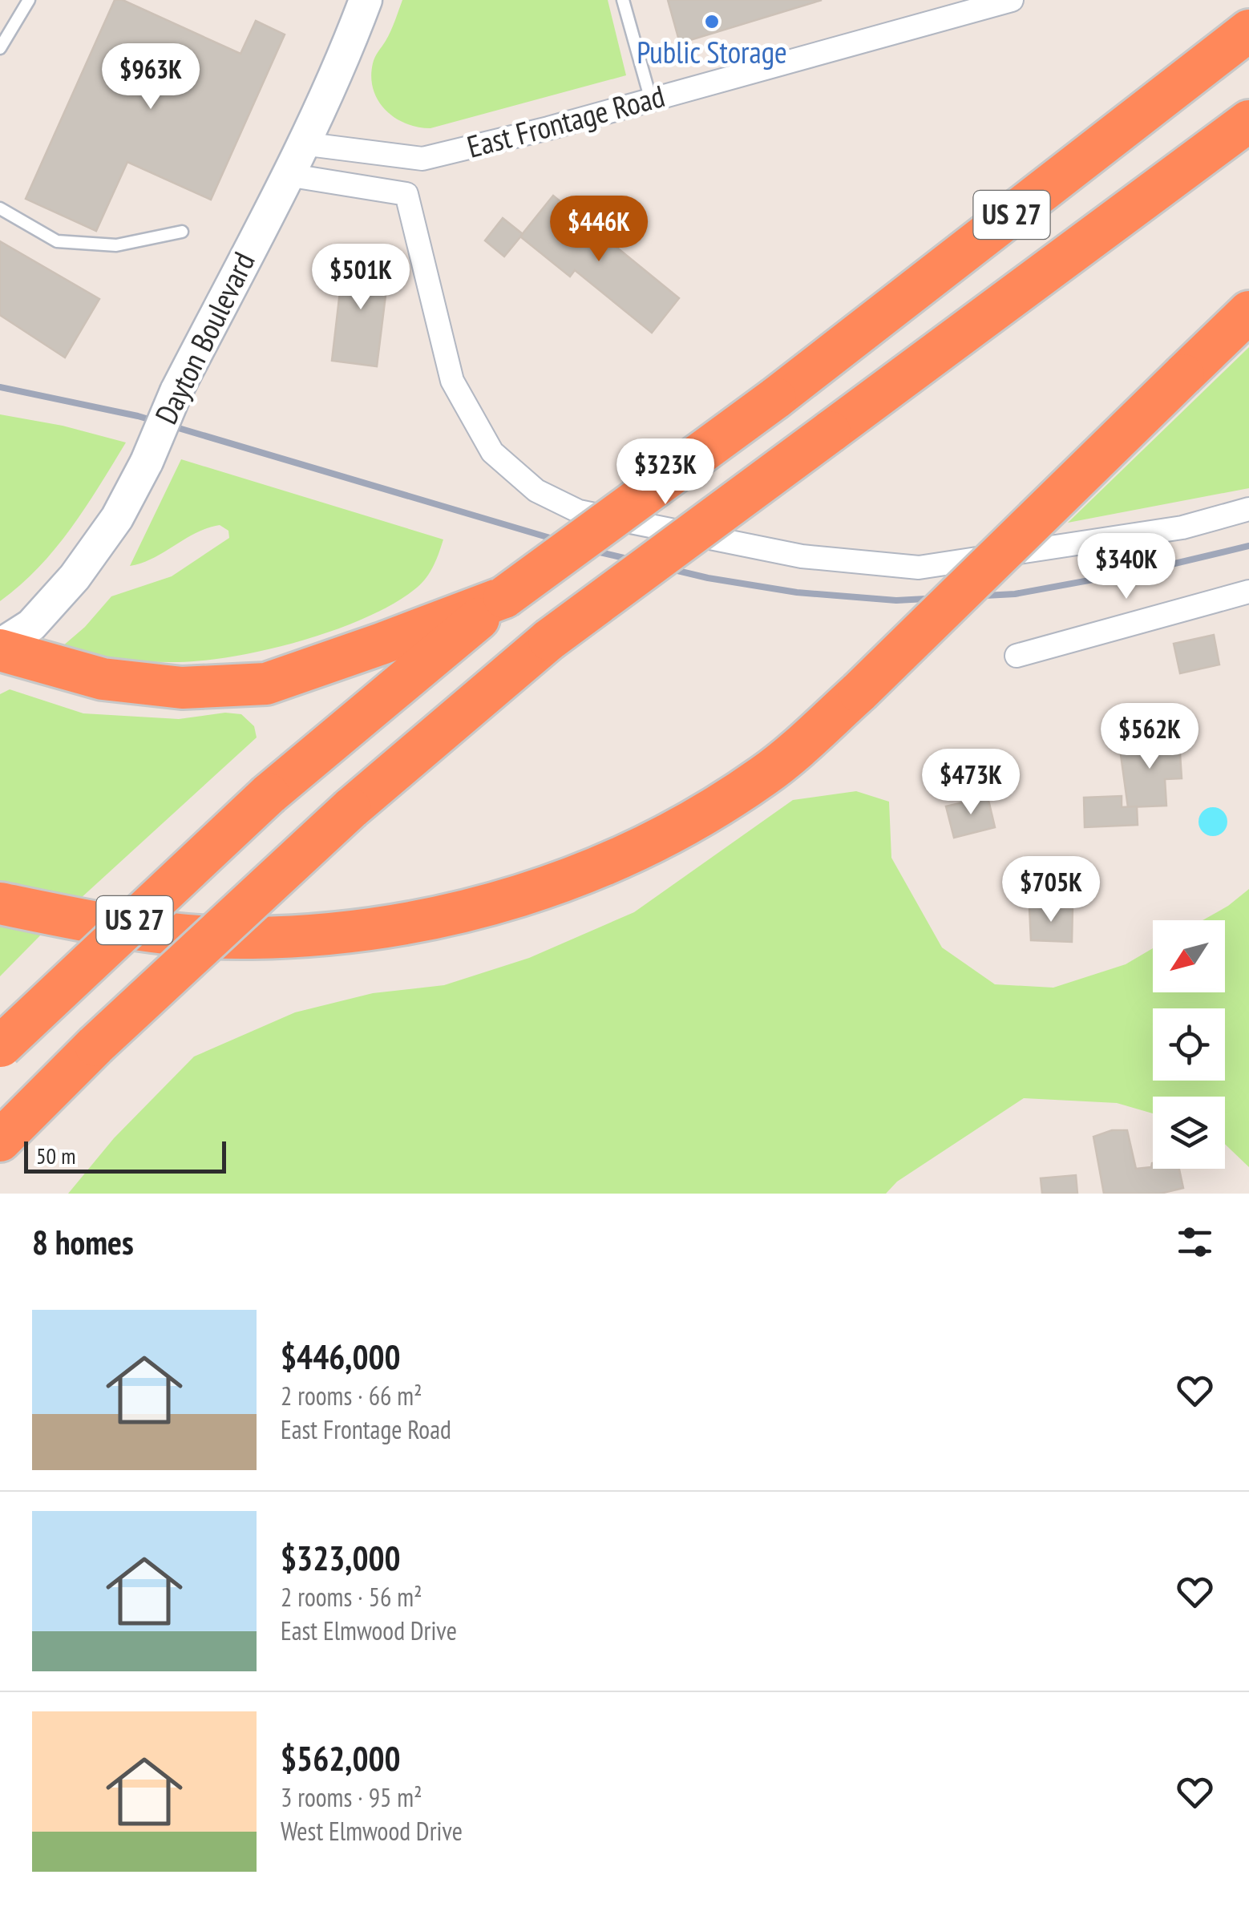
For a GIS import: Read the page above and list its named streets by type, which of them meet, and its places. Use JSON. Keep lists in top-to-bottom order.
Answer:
{
  "streets": {
    "highway": ["US 27"],
    "main road": ["Dayton Boulevard"],
    "street": ["East Frontage Road"]
  },
  "crossings": [
    ["East Frontage Road", "Dayton Boulevard"]
  ],
  "places": ["Public Storage"],
  "scale_bar": "50 m",
  "north": "bottom left",
  "page": {
    "price": [
      "$963K",
      "$446K",
      "$501K",
      "$323K",
      "$340K",
      "$562K",
      "$473K",
      "$705K"
    ],
    "scale": "50 m",
    "heading": "8 homes",
    "list": [
      {
        "name": "$446,000",
        "note": "2 rooms · 66 m² · East Frontage Road"
      },
      {
        "name": "$323,000",
        "note": "2 rooms · 56 m² · East Elmwood Drive"
      },
      {
        "name": "$562,000",
        "note": "3 rooms · 95 m² · West Elmwood Drive"
      }
    ]
  }
}
